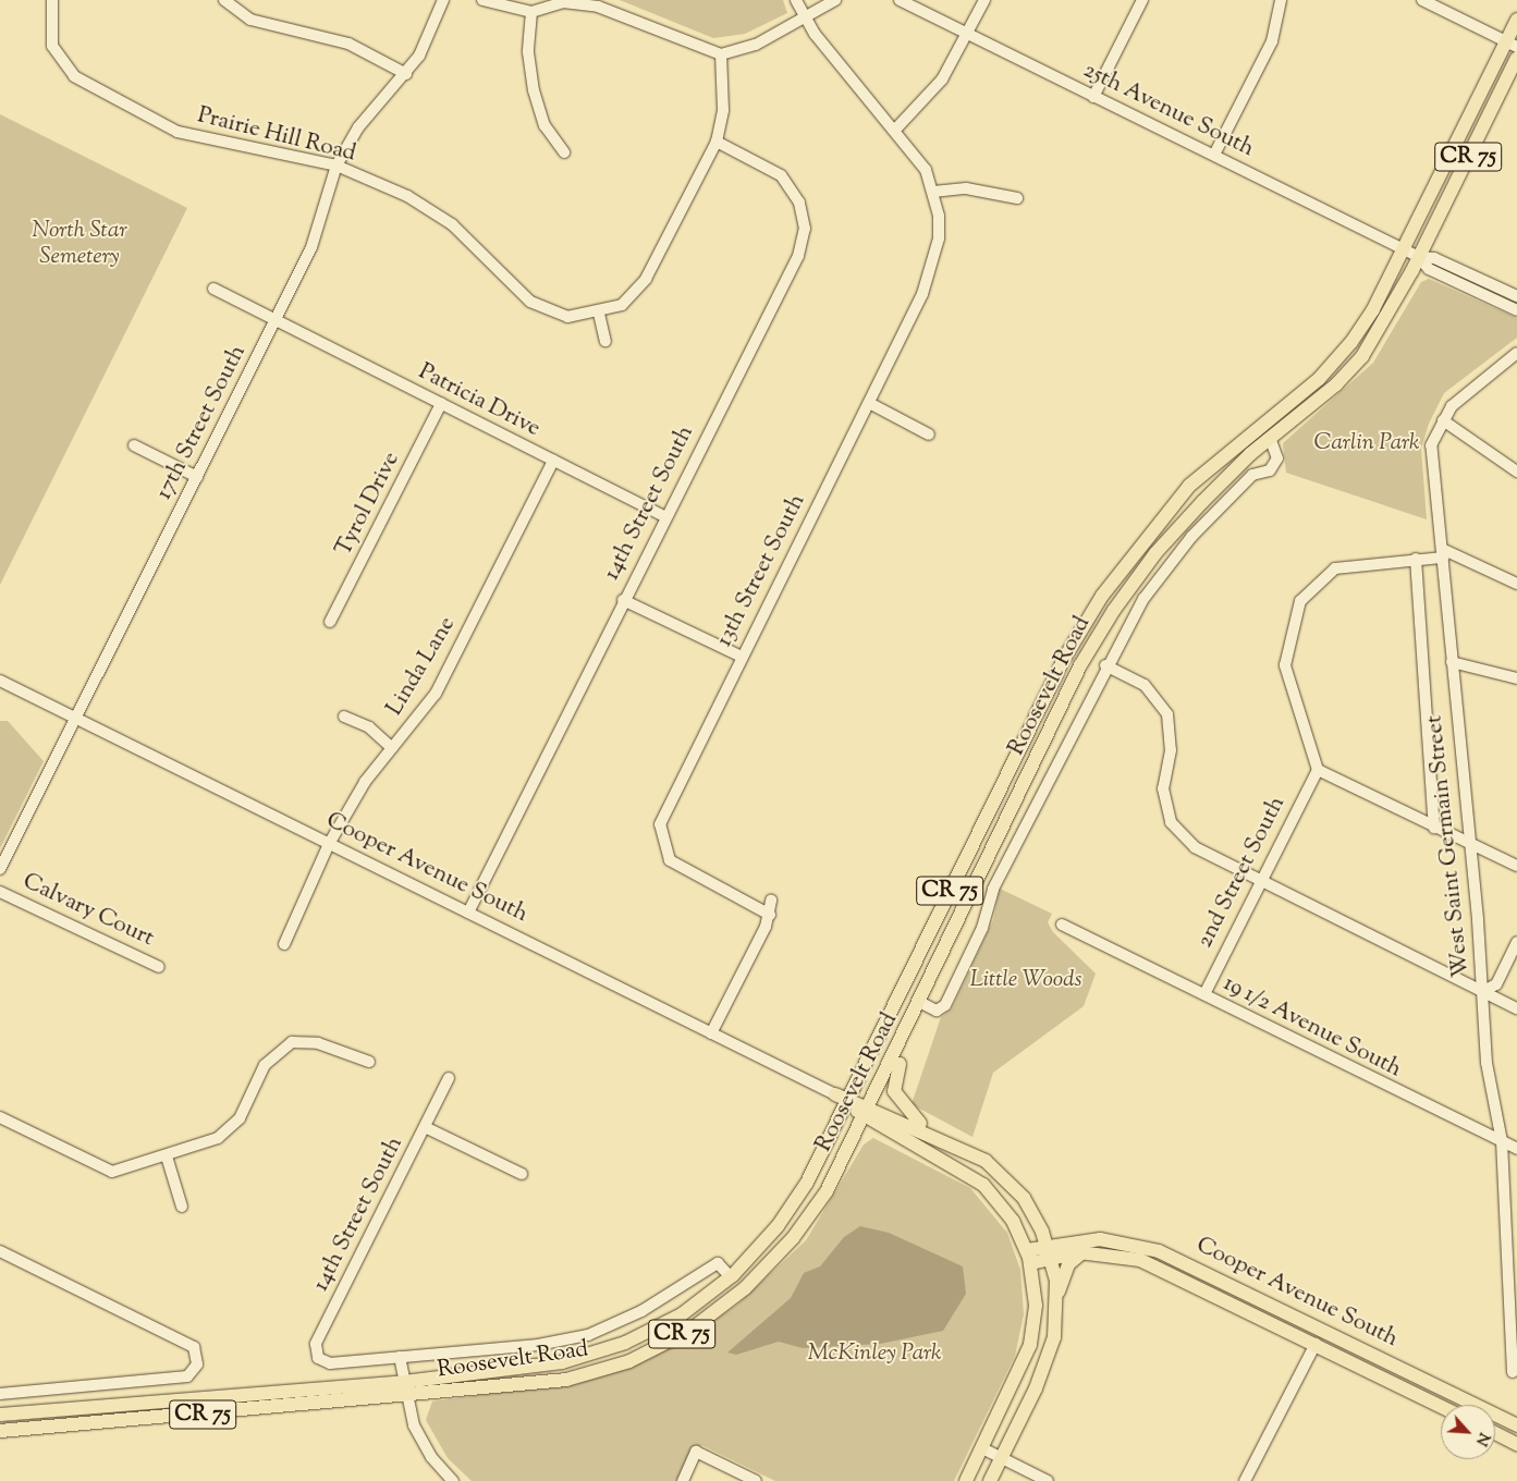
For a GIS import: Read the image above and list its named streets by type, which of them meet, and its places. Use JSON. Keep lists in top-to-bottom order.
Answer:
{
  "streets": {
    "main road": ["CR 75", "Roosevelt Road", "Cooper Avenue South"],
    "street": [
      "25th Avenue South",
      "Prairie Hill Road",
      "Patricia Drive",
      "17th Street South",
      "14th Street South",
      "Tyrol Drive",
      "13th Street South",
      "Linda Lane",
      "West Saint Germain Street",
      "2nd Street South",
      "Calvary Court",
      "19 1/2 Avenue South"
    ]
  },
  "crossings": [
    ["25th Avenue South", "CR 75"],
    ["25th Avenue South", "Roosevelt Road"],
    ["Prairie Hill Road", "17th Street South"],
    ["Prairie Hill Road", "14th Street South"],
    ["CR 75", "Roosevelt Road"],
    ["Patricia Drive", "17th Street South"],
    ["Patricia Drive", "14th Street South"],
    ["Patricia Drive", "Tyrol Drive"],
    ["Patricia Drive", "Linda Lane"],
    ["17th Street South", "Cooper Avenue South"],
    ["14th Street South", "Roosevelt Road"],
    ["14th Street South", "Cooper Avenue South"],
    ["Linda Lane", "Cooper Avenue South"],
    ["Roosevelt Road", "Cooper Avenue South"],
    ["West Saint Germain Street", "19 1/2 Avenue South"],
    ["2nd Street South", "19 1/2 Avenue South"]
  ],
  "parks": [
    "North Star Semetery",
    "Carlin Park",
    "Little Woods",
    "McKinley Park"
  ],
  "north": "bottom right"
}
